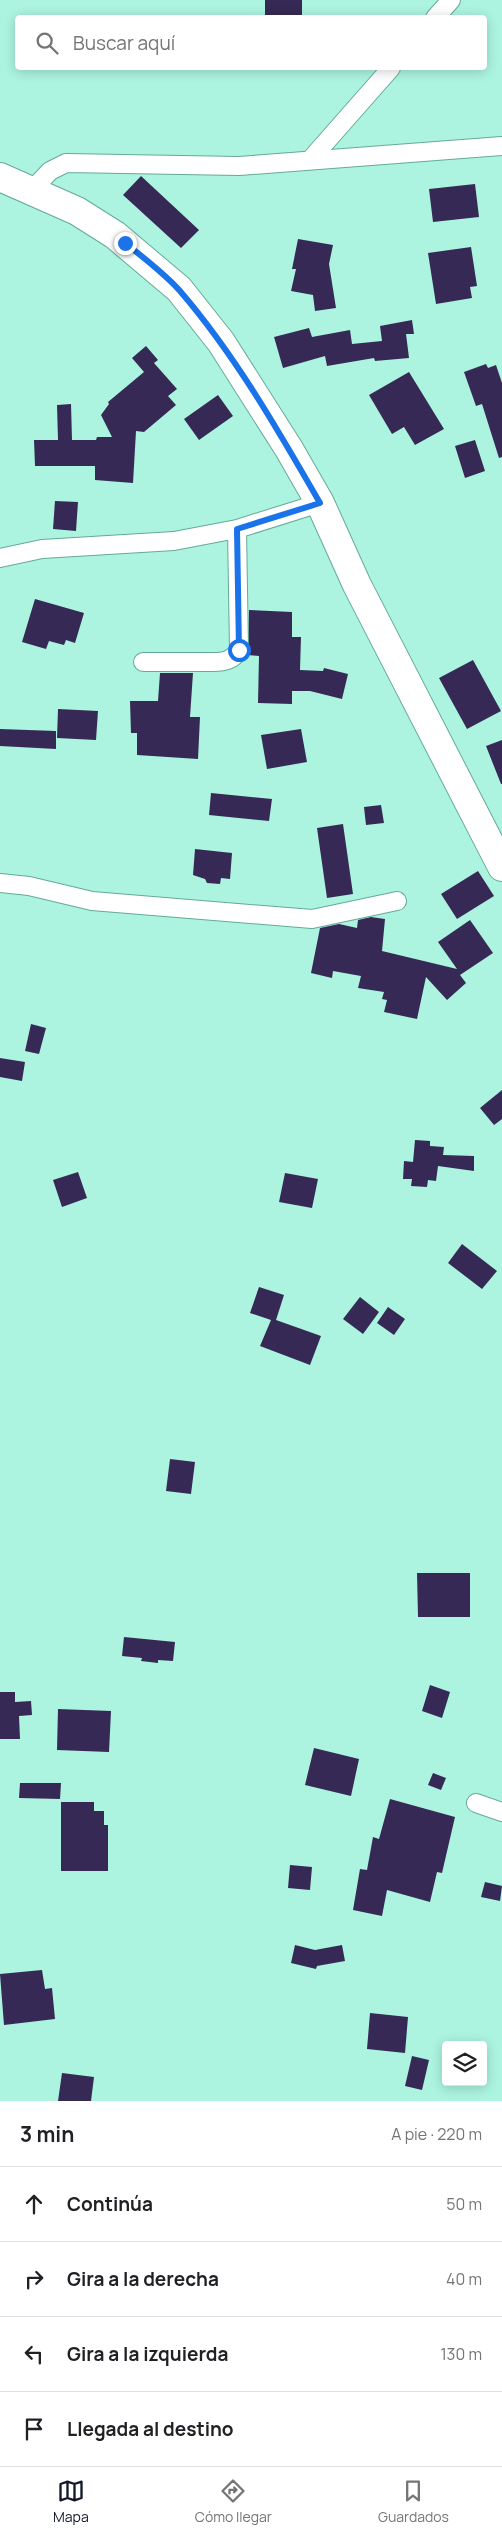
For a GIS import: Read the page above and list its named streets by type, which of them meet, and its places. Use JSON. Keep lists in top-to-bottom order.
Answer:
{
  "page": {
    "search": "Buscar aquí",
    "heading": ["3 min", "A pie · 220 m"],
    "list": [
      ["Continúa", "50 m"],
      ["Gira a la derecha", "40 m"],
      ["Gira a la izquierda", "130 m"],
      "Llegada al destino"
    ],
    "nav": ["Mapa", "Cómo llegar", "Guardados"]
  }
}
